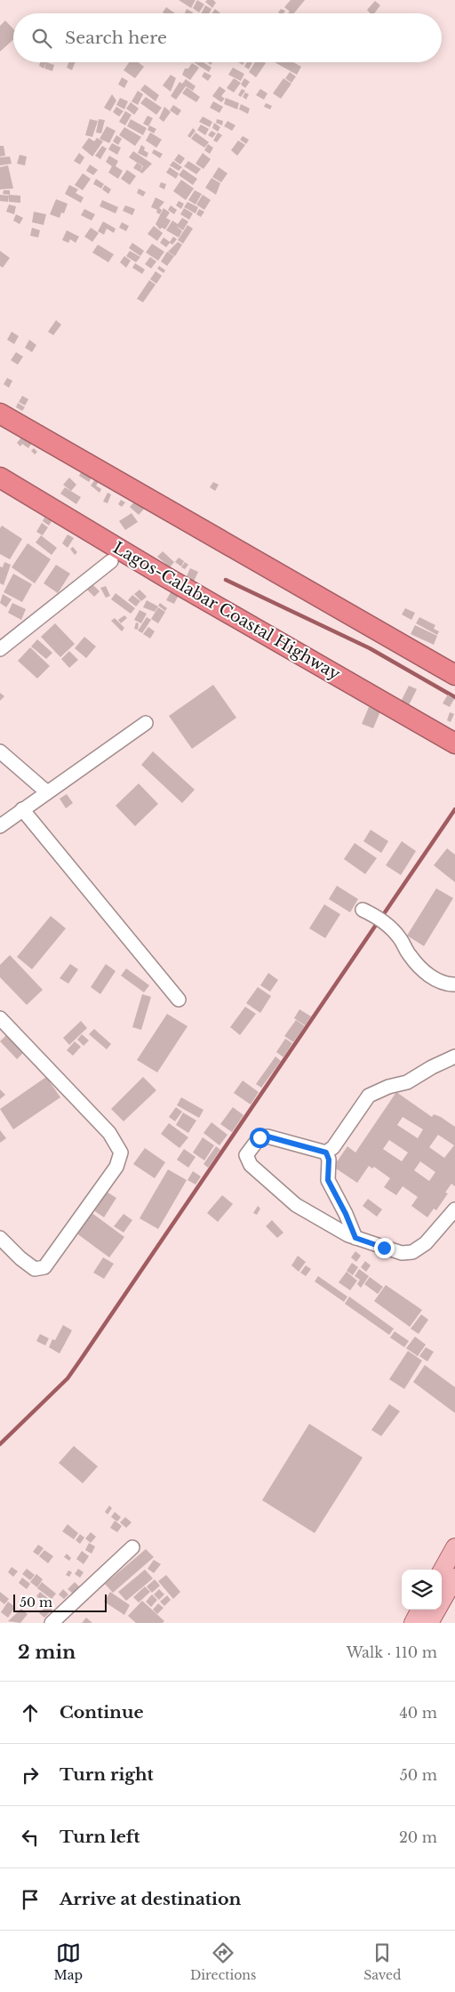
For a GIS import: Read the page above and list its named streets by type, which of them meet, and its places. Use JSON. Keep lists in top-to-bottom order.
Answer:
{
  "streets": {
    "highway": ["Lagos-Calabar Coastal Highway"]
  },
  "scale_bar": "50 m",
  "page": {
    "search": "Search here",
    "scale": "50 m",
    "heading": ["2 min", "Walk · 110 m"],
    "list": [
      ["Continue", "40 m"],
      ["Turn right", "50 m"],
      ["Turn left", "20 m"],
      "Arrive at destination"
    ],
    "nav": ["Map", "Directions", "Saved"]
  }
}
